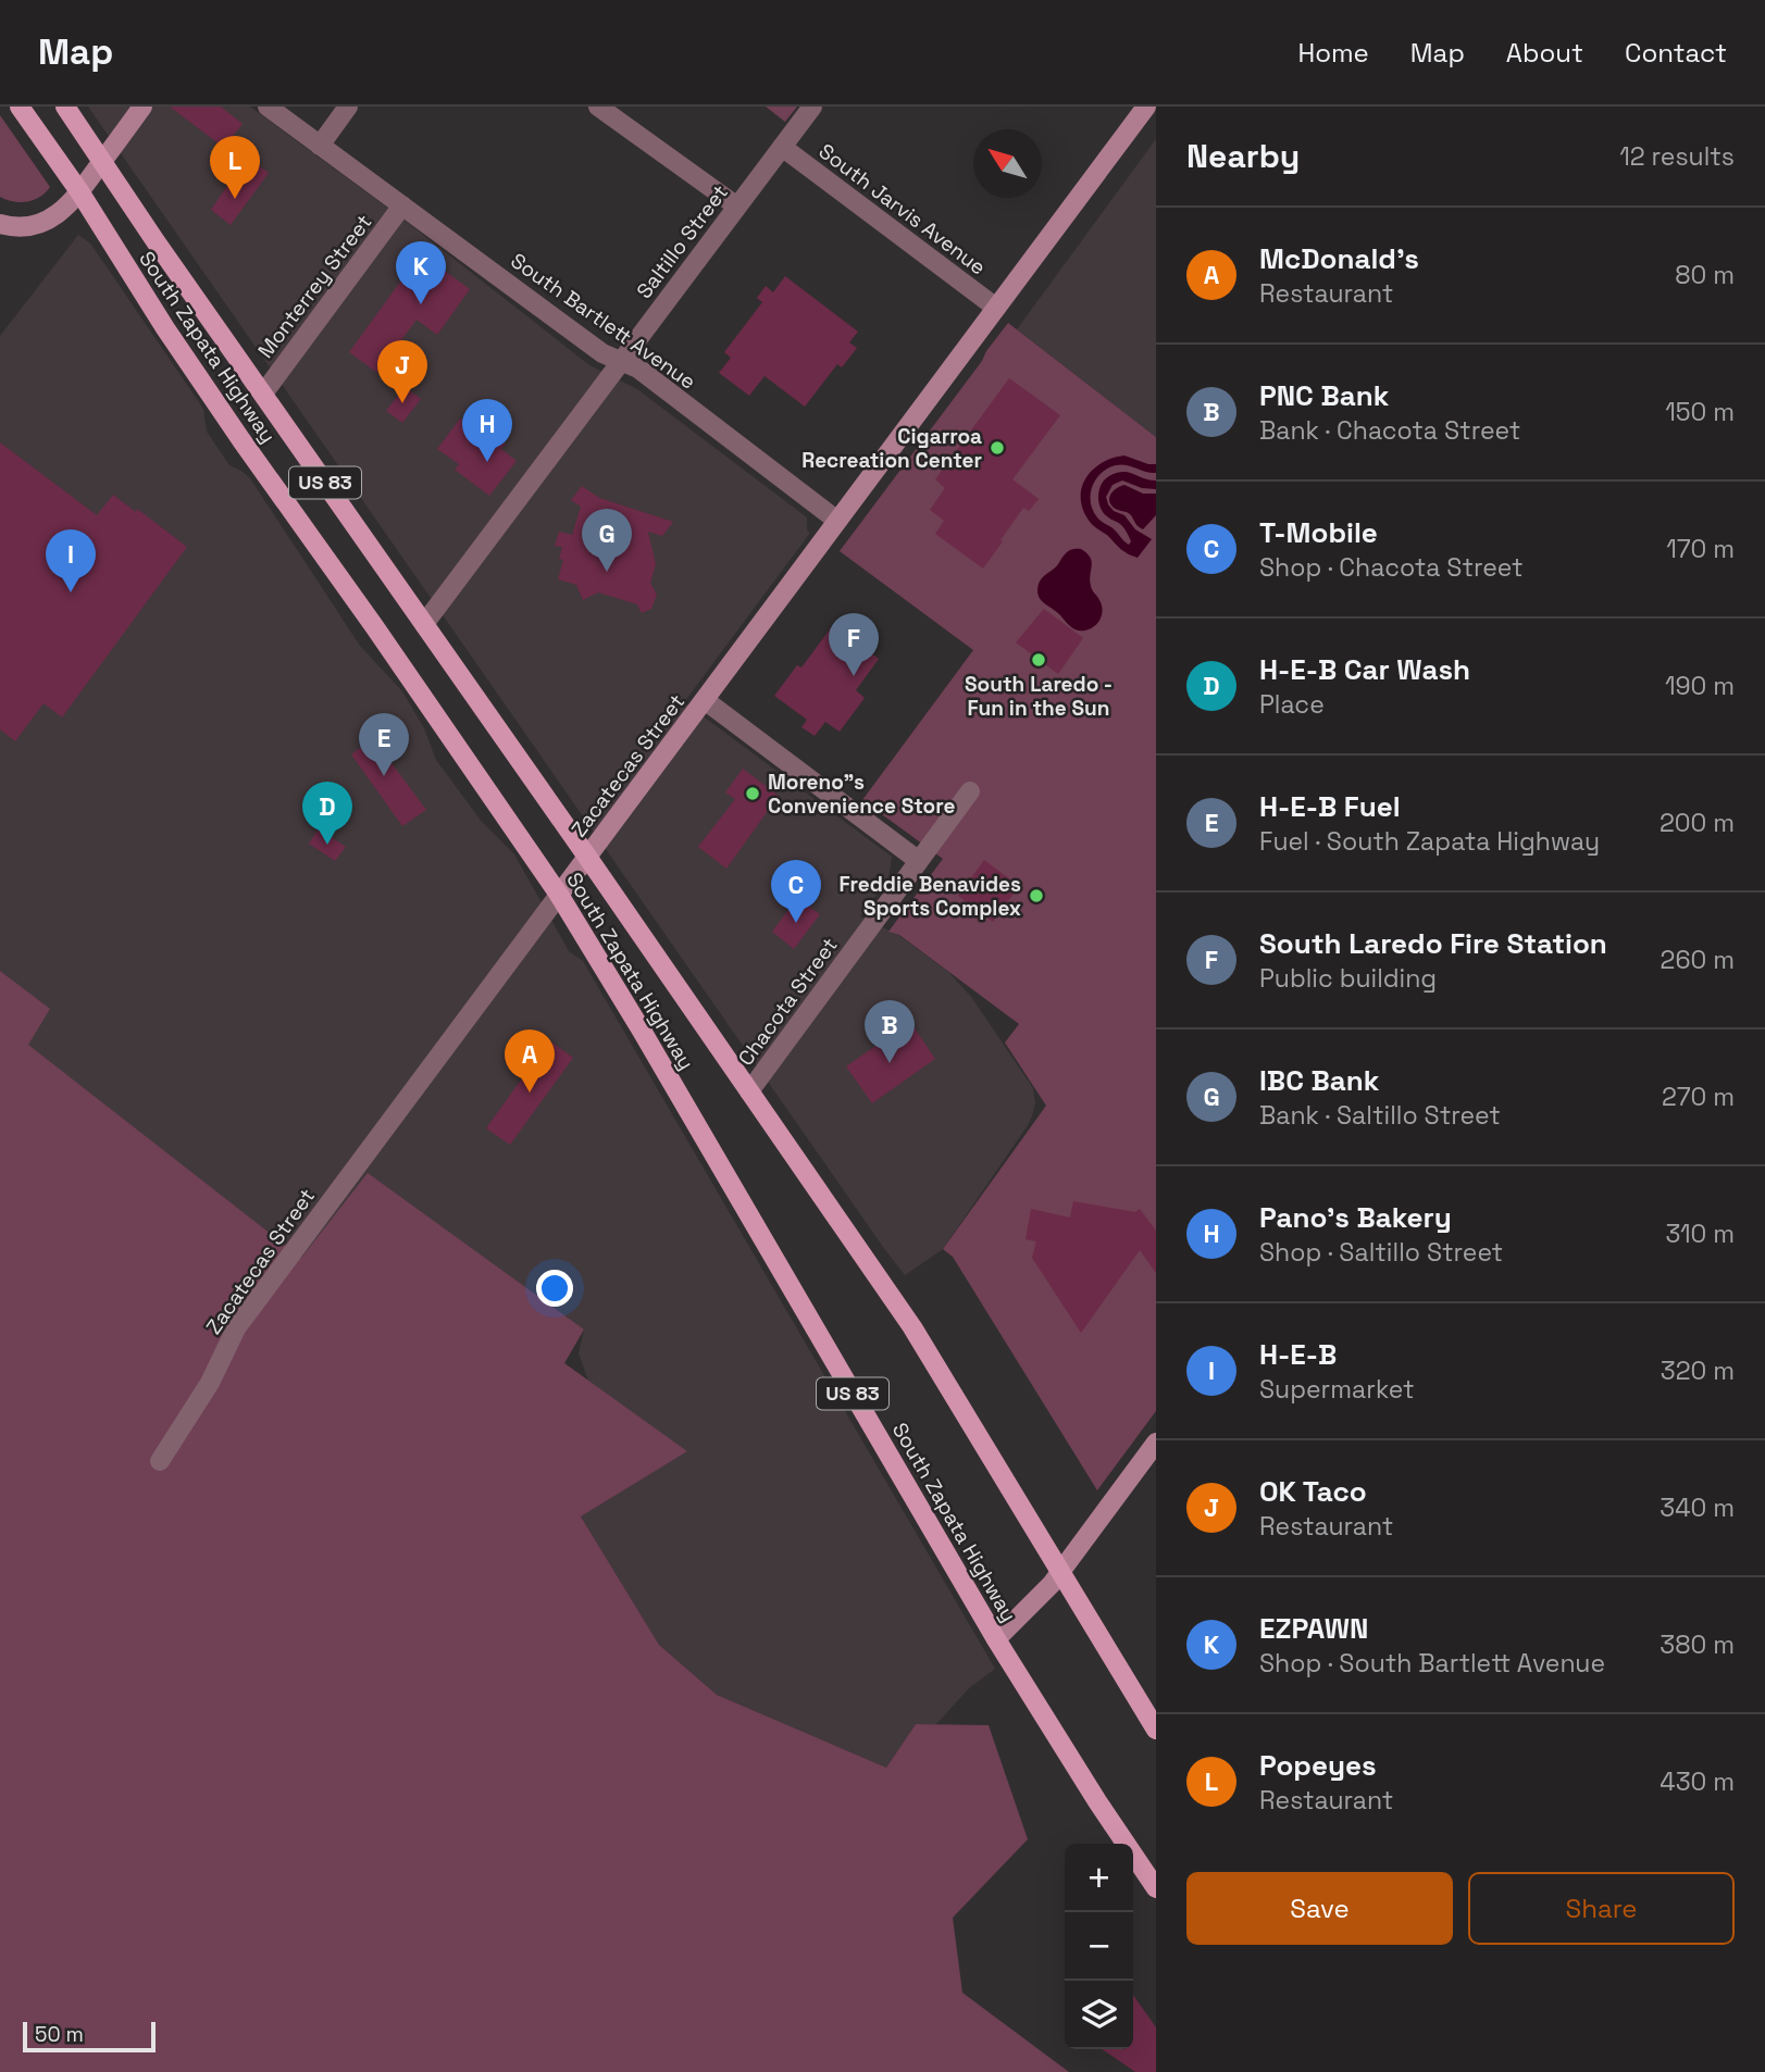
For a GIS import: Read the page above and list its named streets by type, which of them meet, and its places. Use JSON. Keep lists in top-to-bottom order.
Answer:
{
  "streets": {
    "main road": ["South Zapata Highway", "US 83"],
    "street": [
      "South Jarvis Avenue",
      "Saltillo Street",
      "Monterrey Street",
      "South Bartlett Avenue",
      "Zacatecas Street",
      "Chacota Street"
    ]
  },
  "crossings": [
    ["South Jarvis Avenue", "Saltillo Street"],
    ["South Jarvis Avenue", "Zacatecas Street"],
    ["Saltillo Street", "South Bartlett Avenue"],
    ["Saltillo Street", "South Zapata Highway"],
    ["Monterrey Street", "South Bartlett Avenue"],
    ["Monterrey Street", "South Zapata Highway"],
    ["South Bartlett Avenue", "Zacatecas Street"],
    ["South Zapata Highway", "Zacatecas Street"],
    ["South Zapata Highway", "Chacota Street"]
  ],
  "places": [
    "Cigarroa Recreation Center",
    "South Laredo - Fun in the Sun",
    "Moreno\"s Convenience Store",
    "Freddie Benavides Sports Complex"
  ],
  "scale_bar": "50 m",
  "north": "top left",
  "page": {
    "header": "Map",
    "nav": [
      "Home",
      "Map",
      "About",
      "Contact"
    ],
    "heading": ["Nearby", "12 results"],
    "pins": [
      "L",
      "K",
      "J",
      "H",
      "G",
      "I",
      "F",
      "E",
      "D",
      "C",
      "B",
      "A"
    ],
    "list": [
      {
        "mark": "A",
        "name": "McDonald's",
        "note": "Restaurant",
        "value": "80 m"
      },
      {
        "mark": "B",
        "name": "PNC Bank",
        "note": "Bank · Chacota Street",
        "value": "150 m"
      },
      {
        "mark": "C",
        "name": "T-Mobile",
        "note": "Shop · Chacota Street",
        "value": "170 m"
      },
      {
        "mark": "D",
        "name": "H-E-B Car Wash",
        "note": "Place",
        "value": "190 m"
      },
      {
        "mark": "E",
        "name": "H-E-B Fuel",
        "note": "Fuel · South Zapata Highway",
        "value": "200 m"
      },
      {
        "mark": "F",
        "name": "South Laredo Fire Station",
        "note": "Public building",
        "value": "260 m"
      },
      {
        "mark": "G",
        "name": "IBC Bank",
        "note": "Bank · Saltillo Street",
        "value": "270 m"
      },
      {
        "mark": "H",
        "name": "Pano's Bakery",
        "note": "Shop · Saltillo Street",
        "value": "310 m"
      },
      {
        "mark": "I",
        "name": "H-E-B",
        "note": "Supermarket",
        "value": "320 m"
      },
      {
        "mark": "J",
        "name": "OK Taco",
        "note": "Restaurant",
        "value": "340 m"
      },
      {
        "mark": "K",
        "name": "EZPAWN",
        "note": "Shop · South Bartlett Avenue",
        "value": "380 m"
      },
      {
        "mark": "L",
        "name": "Popeyes",
        "note": "Restaurant",
        "value": "430 m"
      }
    ],
    "map_buttons": ["+", "−"],
    "buttons": ["Save", "Share"],
    "scale": "50 m"
  }
}
